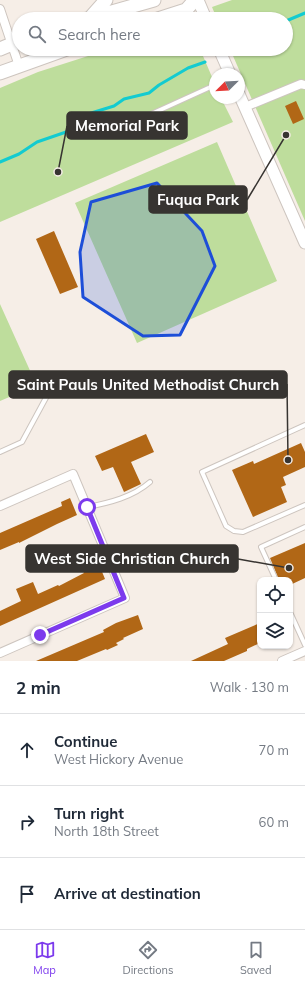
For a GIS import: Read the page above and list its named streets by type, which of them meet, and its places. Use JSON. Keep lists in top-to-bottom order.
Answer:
{
  "places": [
    "Fuqua Park",
    "Memorial Park",
    "Saint Pauls United Methodist Church",
    "West Side Christian Church"
  ],
  "north": "bottom left",
  "page": {
    "search": "Search here",
    "heading": ["2 min", "Walk · 130 m"],
    "list": [
      ["Continue", "West Hickory Avenue", "70 m"],
      ["Turn right", "North 18th Street", "60 m"],
      "Arrive at destination"
    ],
    "nav": ["Map", "Directions", "Saved"]
  }
}
